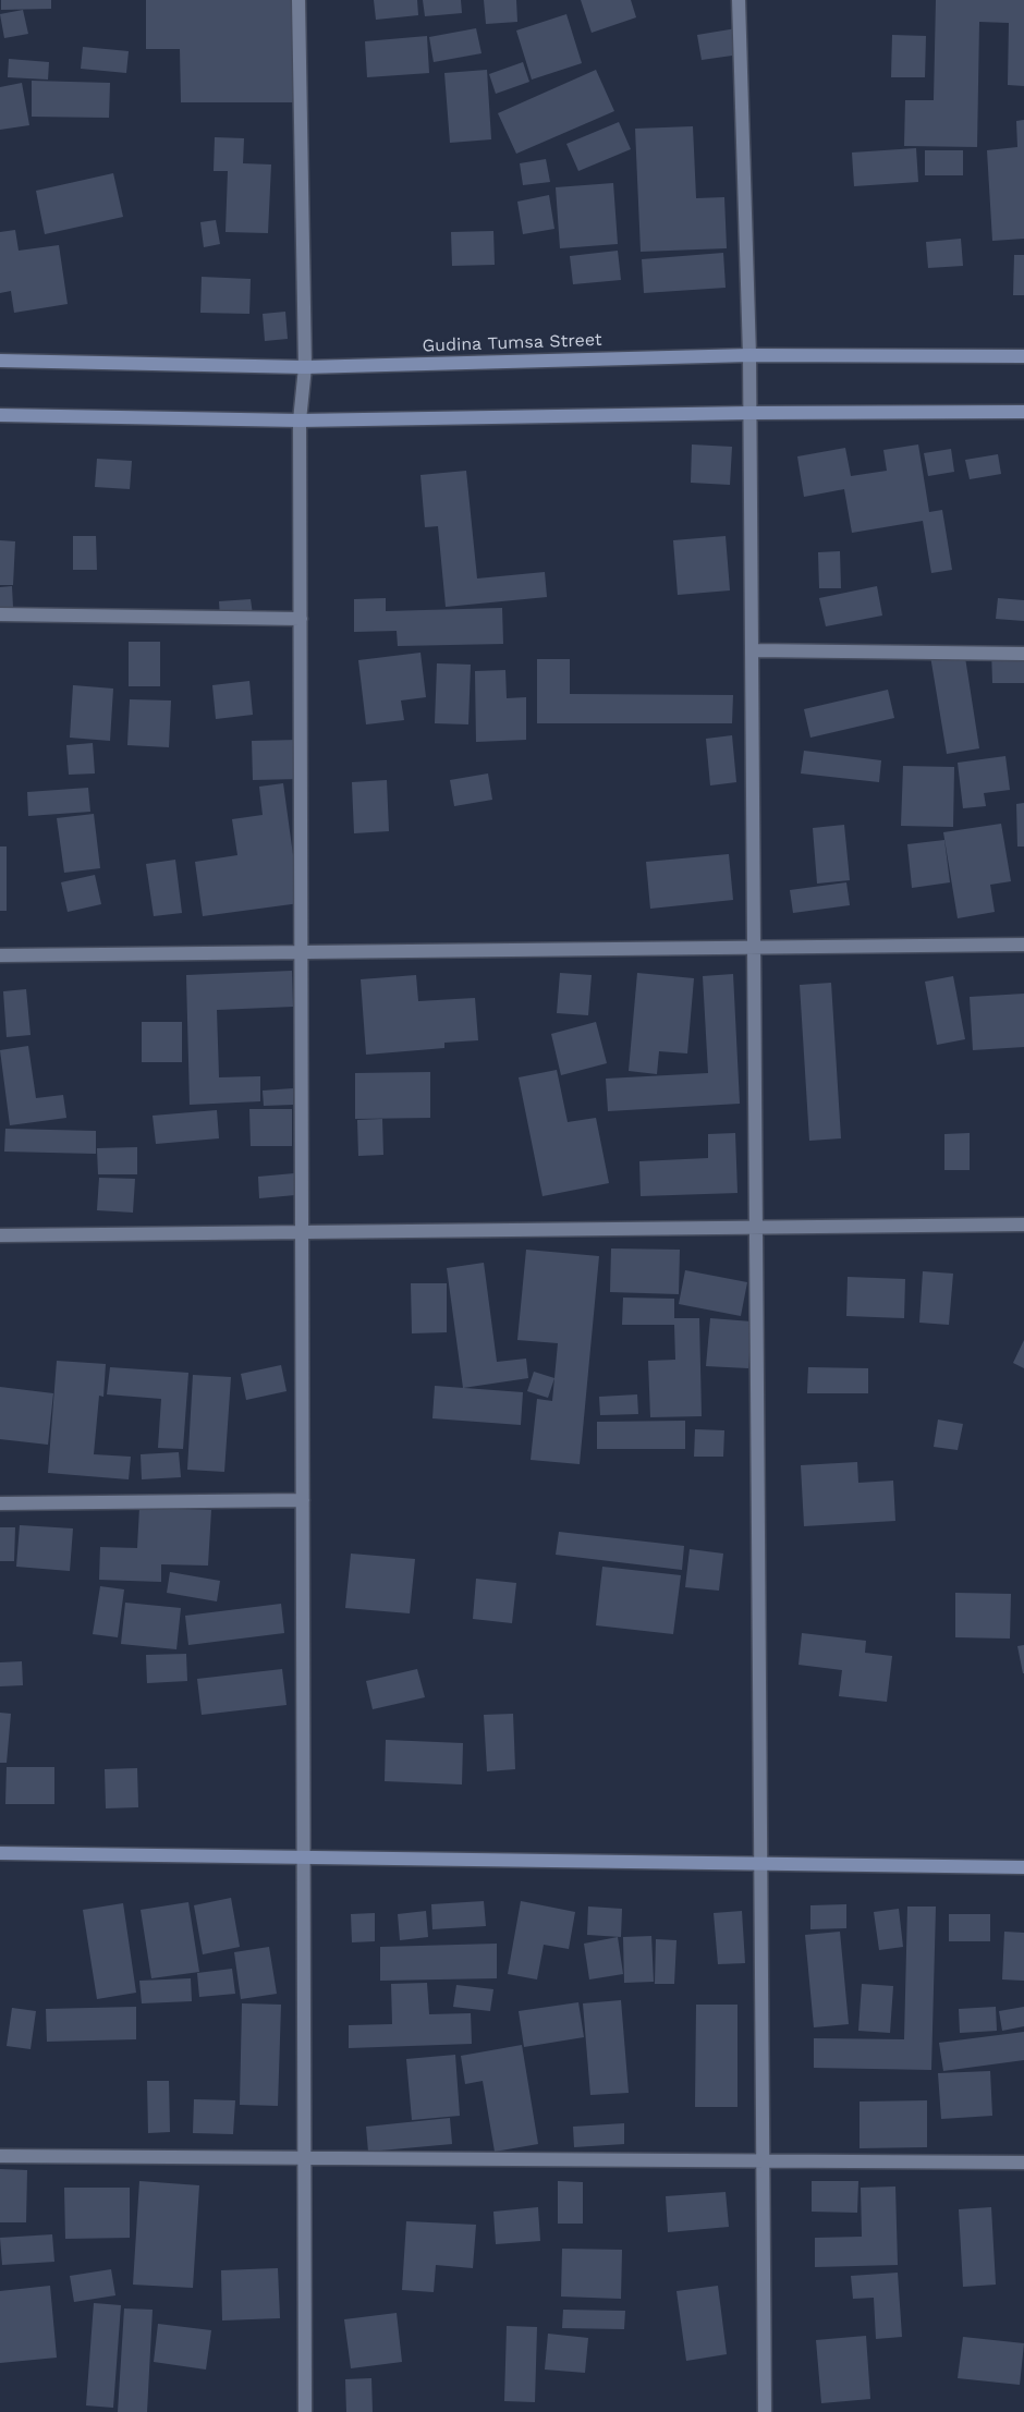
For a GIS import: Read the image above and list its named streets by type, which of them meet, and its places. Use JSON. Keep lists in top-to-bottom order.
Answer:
{
  "streets": {
    "street": ["Gudina Tumsa Street"]
  }
}
